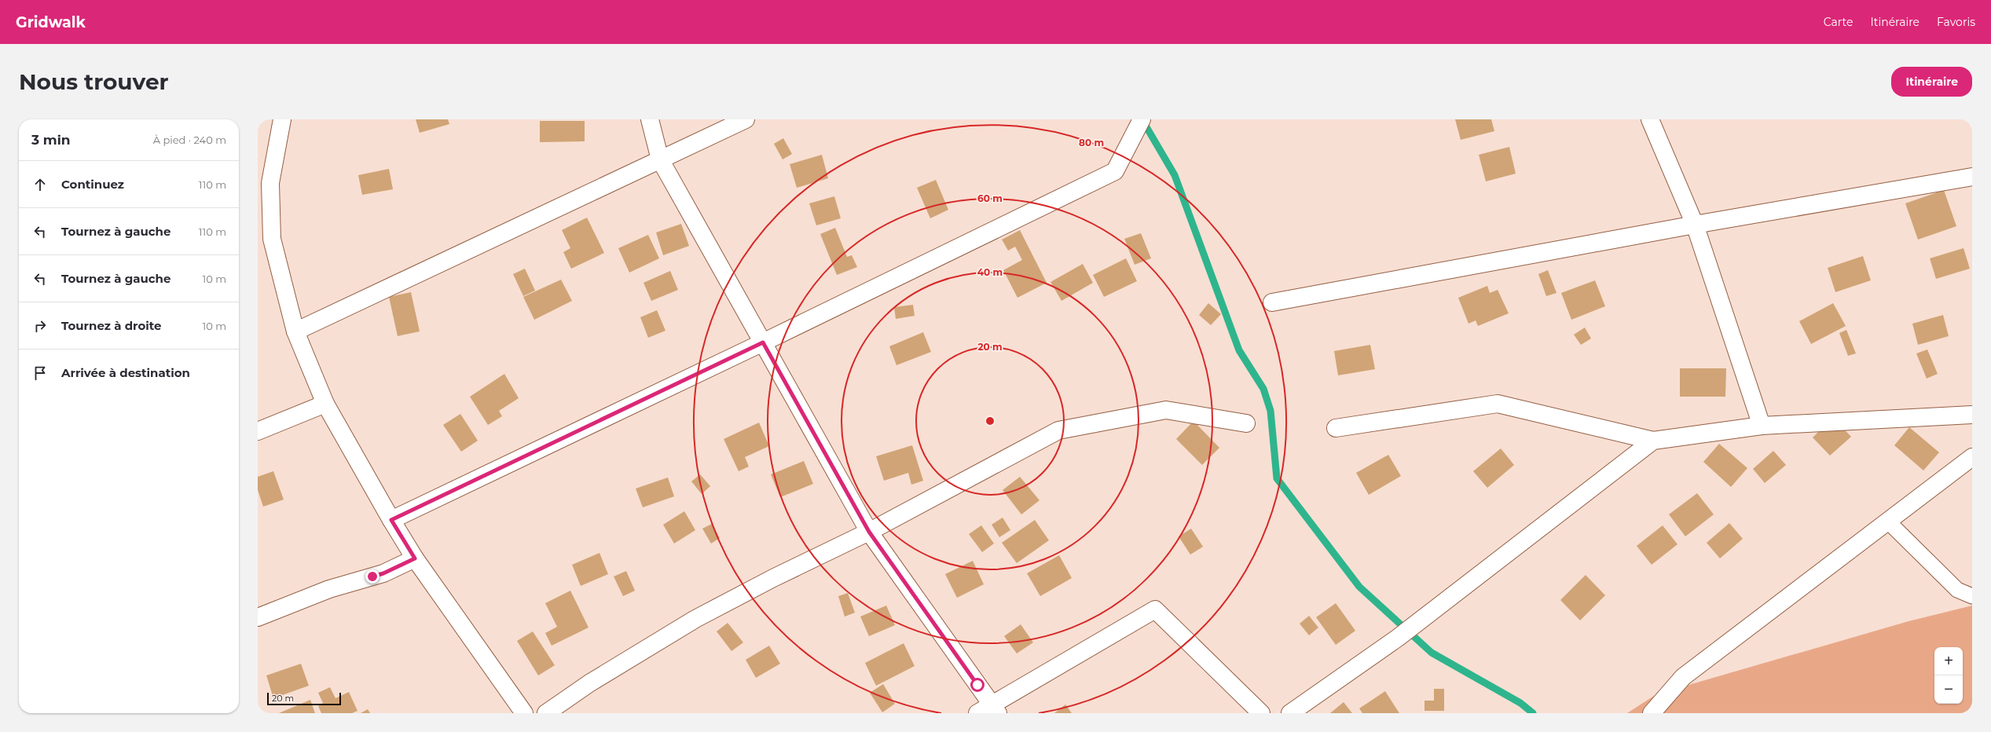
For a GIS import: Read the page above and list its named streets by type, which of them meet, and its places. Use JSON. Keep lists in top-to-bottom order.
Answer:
{
  "scale_bar": "20 m",
  "page": {
    "header": "Gridwalk",
    "nav": ["Carte", "Itinéraire", "Favoris"],
    "buttons": "Itinéraire",
    "title": "Nous trouver",
    "heading": ["3 min", "À pied · 240 m"],
    "list": [
      ["Continuez", "110 m"],
      ["Tournez à gauche", "110 m"],
      ["Tournez à gauche", "10 m"],
      ["Tournez à droite", "10 m"],
      "Arrivée à destination"
    ],
    "map_buttons": ["+", "−"],
    "scale": "20 m"
  },
  "rings": [
    "80 m",
    "60 m",
    "40 m",
    "20 m"
  ]
}
